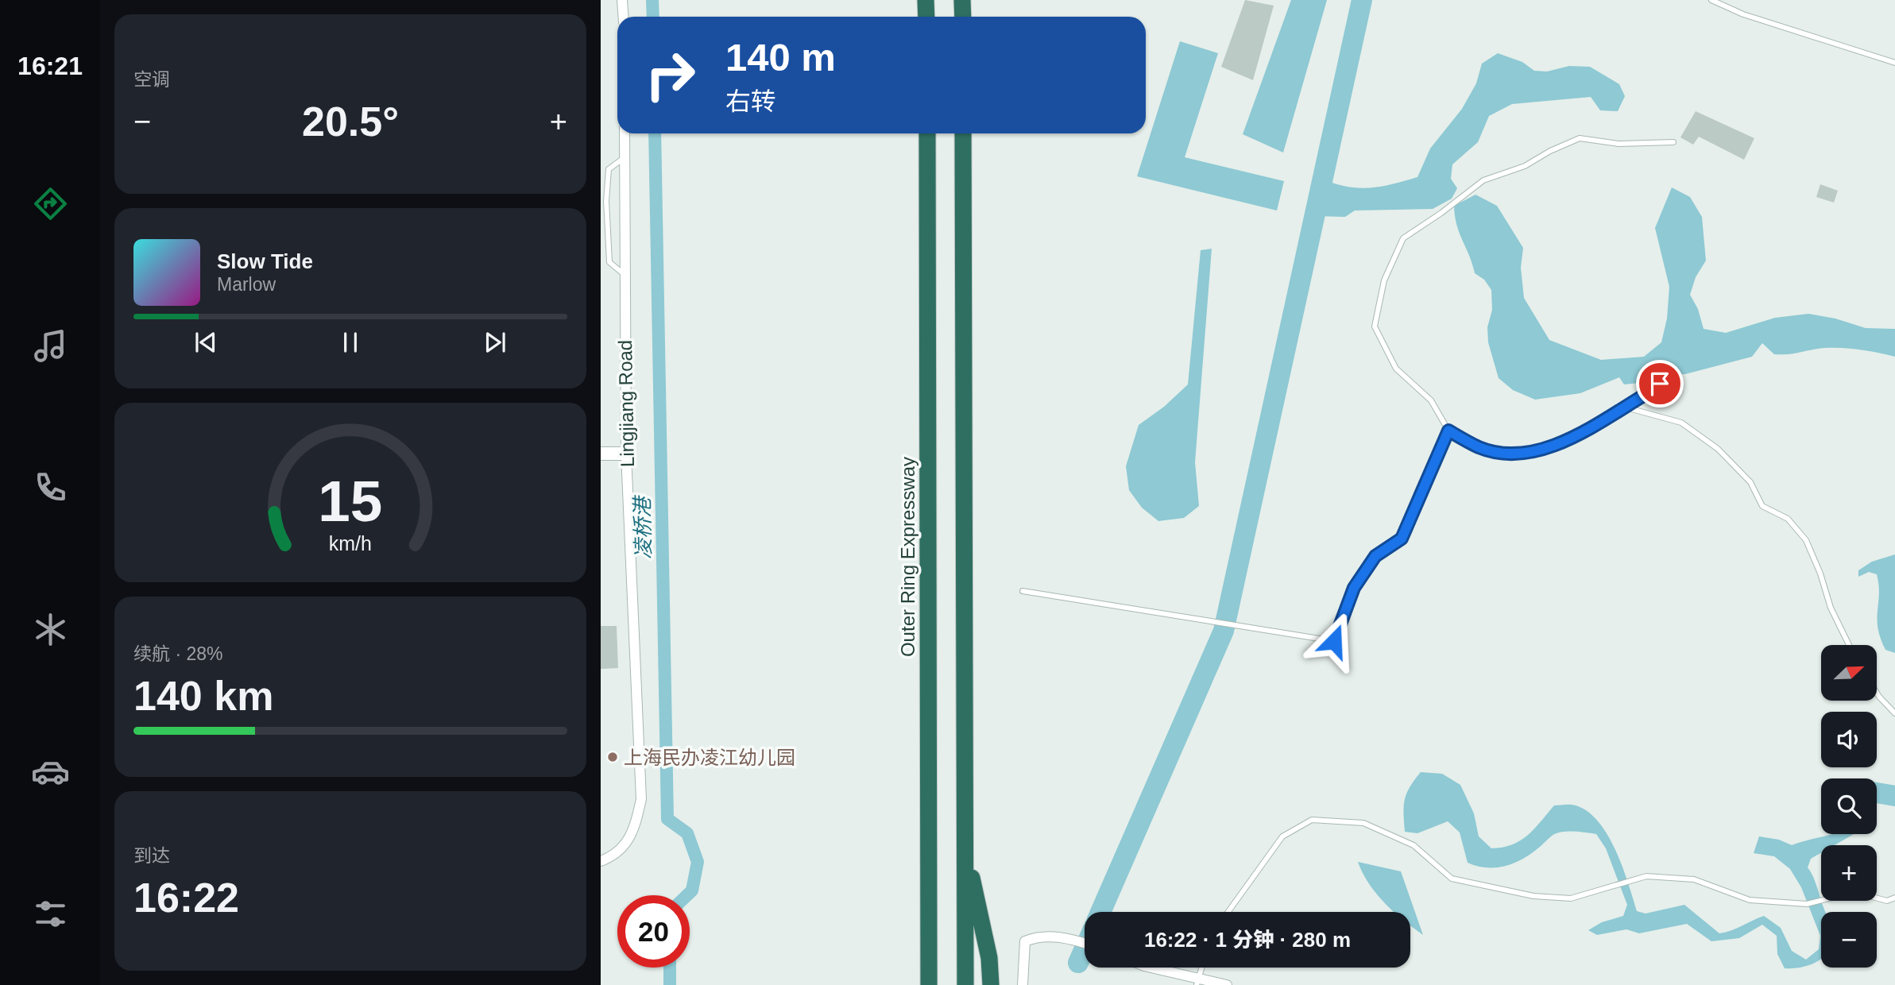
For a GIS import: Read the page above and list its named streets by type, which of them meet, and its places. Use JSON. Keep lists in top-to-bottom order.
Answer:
{
  "streets": {
    "highway": ["Outer Ring Expressway"],
    "street": ["Lingjiang Road"]
  },
  "water": ["凌桥港"],
  "places": ["上海民办凌江幼儿园"],
  "north": "top right",
  "page": {
    "tabs": "16:21",
    "tile": [
      "空调",
      ["续航 · 28%", "140 km"],
      ["到达", "16:22"]
    ],
    "turn": ["140 m", "右转"],
    "heat": ["−", "20.5°", "+"],
    "song": ["Slow Tide", "Marlow"],
    "map_buttons": ["+", "−"],
    "limit": "20",
    "trip": "16:22 · 1 分钟 · 280 m",
    "gauge": ["15", "km/h"]
  }
}
